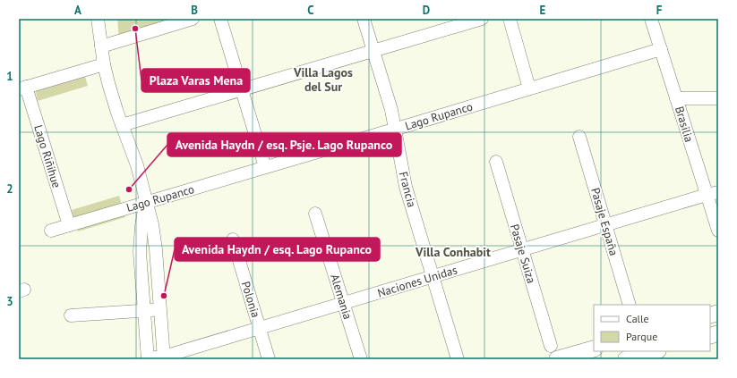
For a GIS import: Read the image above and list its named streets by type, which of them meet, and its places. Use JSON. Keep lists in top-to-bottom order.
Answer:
{
  "streets": {
    "street": [
      "Lago Rupanco",
      "Brasilia",
      "Lago Riñihue",
      "Francia",
      "Pasaje España",
      "Pasaje Suiza",
      "Naciones Unidas",
      "Alemania",
      "Polonia"
    ]
  },
  "crossings": [
    ["Lago Rupanco", "Brasilia"],
    ["Lago Rupanco", "Lago Riñihue"],
    ["Lago Rupanco", "Francia"],
    ["Brasilia", "Naciones Unidas"],
    ["Francia", "Naciones Unidas"],
    ["Pasaje España", "Naciones Unidas"],
    ["Pasaje Suiza", "Naciones Unidas"],
    ["Naciones Unidas", "Alemania"],
    ["Naciones Unidas", "Polonia"]
  ],
  "districts": ["Villa Lagos del Sur", "Villa Conhabit"],
  "places": ["Plaza Varas Mena", "Avenida Haydn / esq. Psje. Lago Rupanco", "Avenida Haydn / esq. Lago Rupanco"],
  "legend": ["Calle", "Parque"],
  "grid": {
    "columns": [
      "A",
      "B",
      "C",
      "D",
      "E",
      "F"
    ],
    "rows": ["1", "2", "3"]
  }
}
